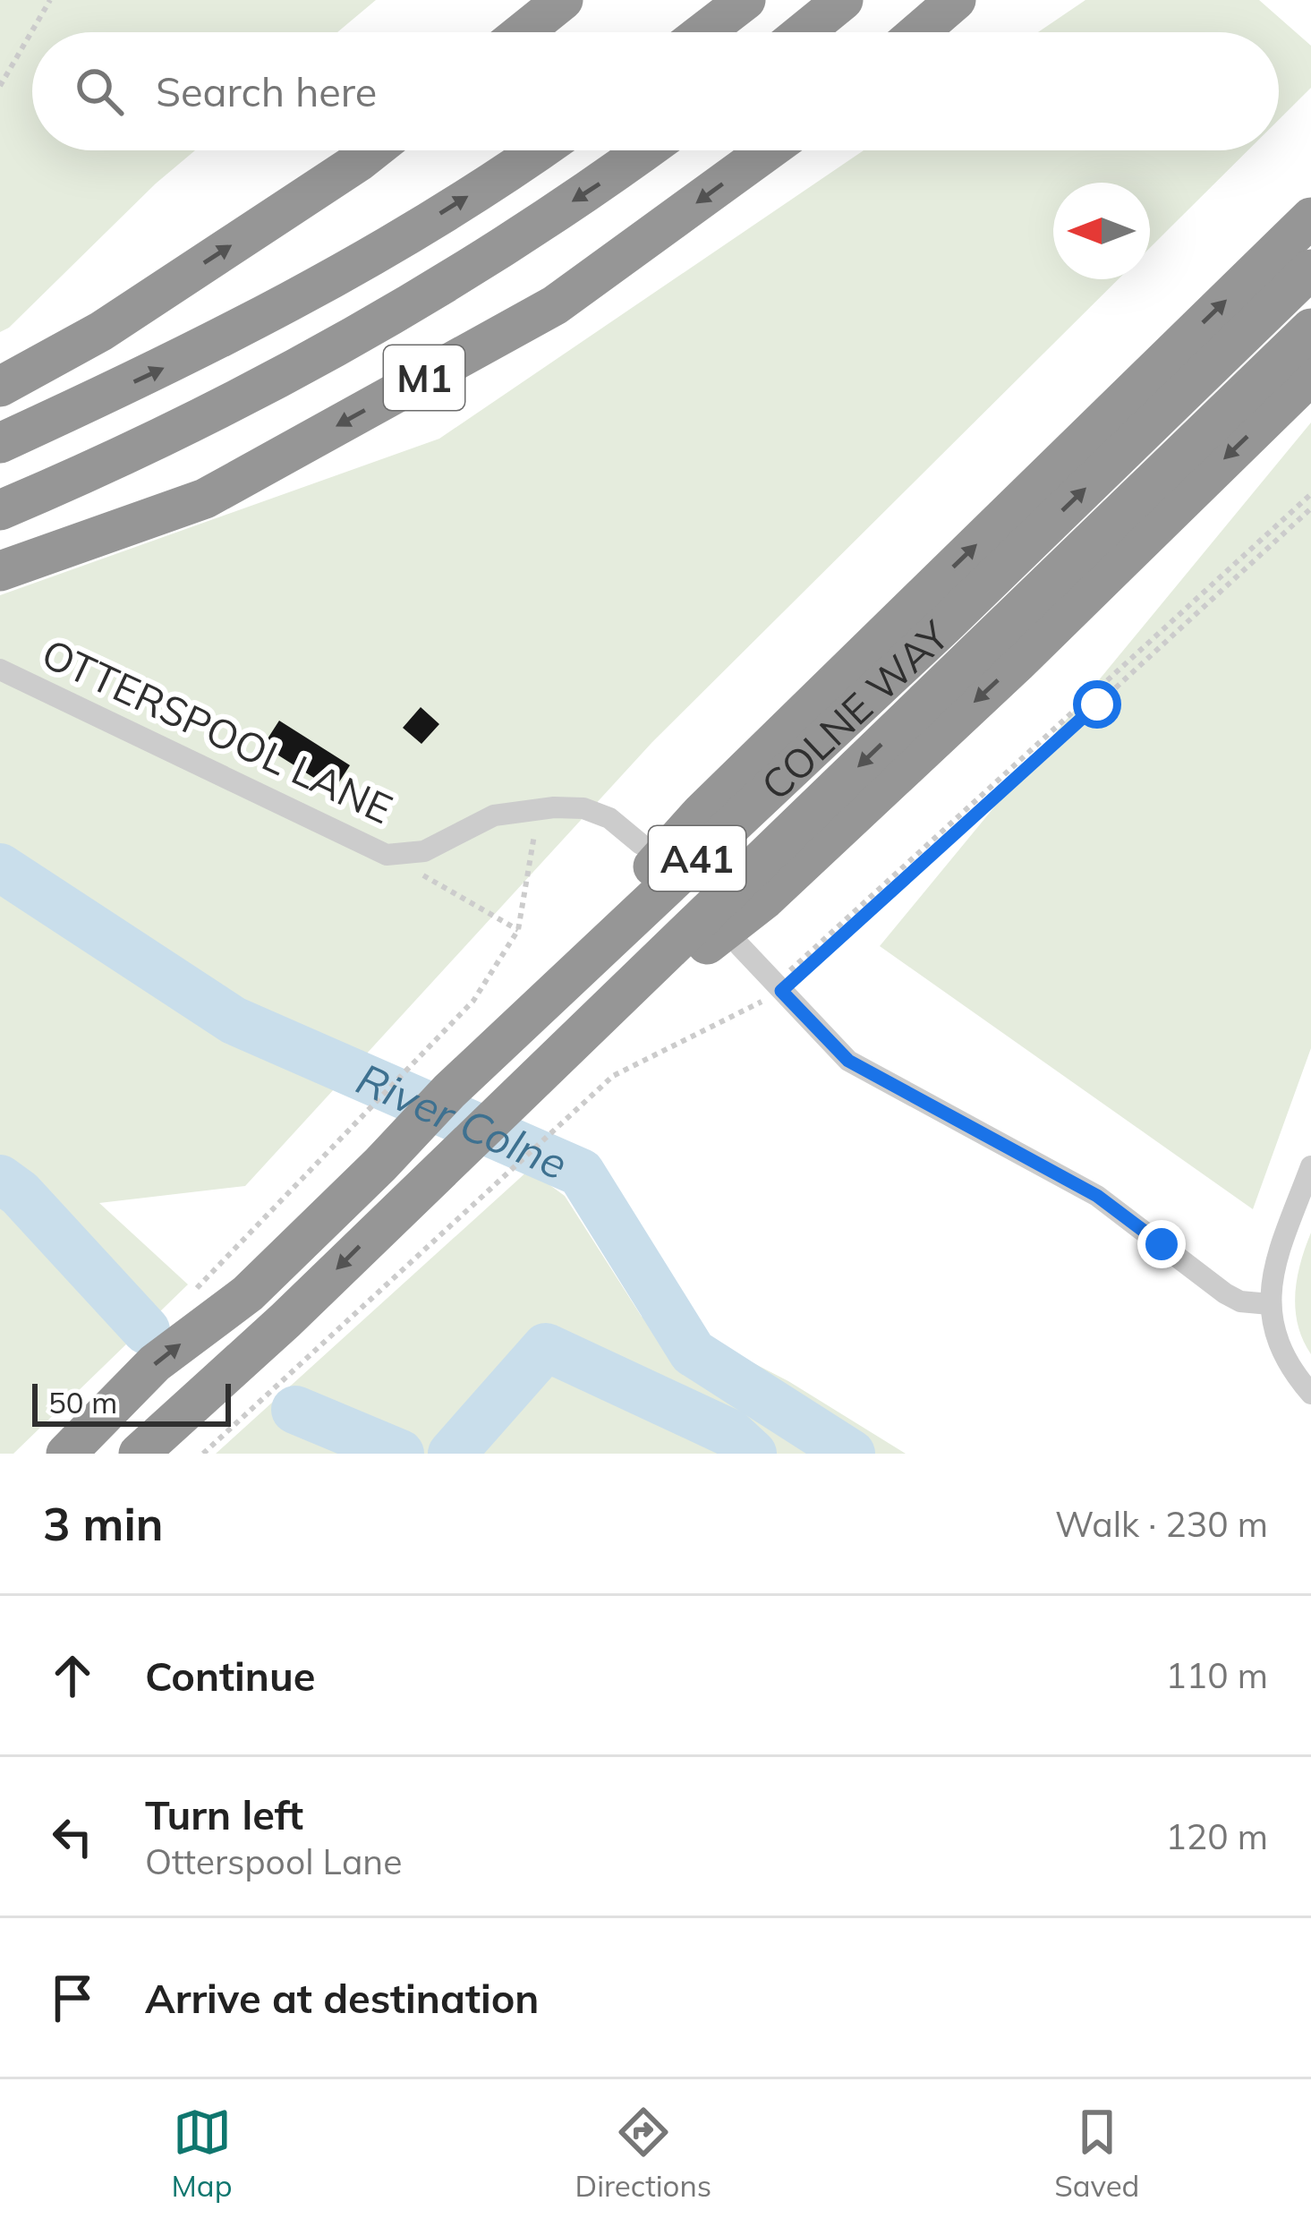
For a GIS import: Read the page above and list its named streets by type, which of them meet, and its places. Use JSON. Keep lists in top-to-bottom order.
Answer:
{
  "streets": {
    "highway": ["M1", "COLNE WAY", "A41"],
    "street": ["OTTERSPOOL LANE"]
  },
  "water": ["River Colne"],
  "scale_bar": "50 m",
  "north": "left",
  "page": {
    "search": "Search here",
    "scale": "50 m",
    "heading": ["3 min", "Walk · 230 m"],
    "list": [
      ["Continue", "110 m"],
      ["Turn left", "Otterspool Lane", "120 m"],
      "Arrive at destination"
    ],
    "nav": ["Map", "Directions", "Saved"]
  }
}
